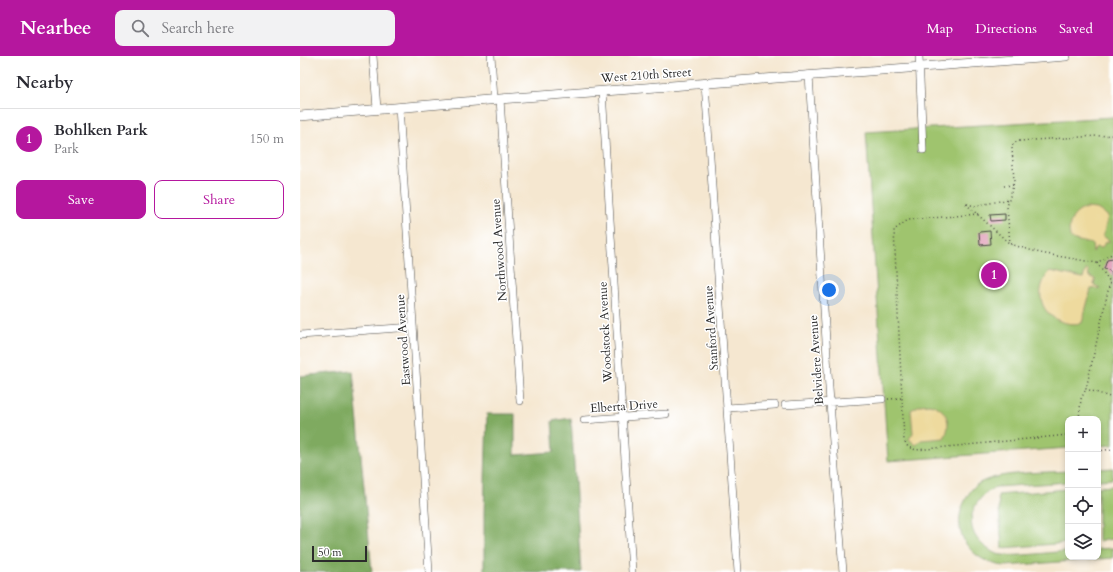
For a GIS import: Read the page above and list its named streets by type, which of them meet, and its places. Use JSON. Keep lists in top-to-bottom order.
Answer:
{
  "streets": {
    "street": [
      "West 210th Street",
      "Northwood Avenue",
      "Stanford Avenue",
      "Woodstock Avenue",
      "Eastwood Avenue",
      "Belvidere Avenue",
      "Elberta Drive"
    ]
  },
  "crossings": [
    ["West 210th Street", "Northwood Avenue"],
    ["West 210th Street", "Stanford Avenue"],
    ["West 210th Street", "Woodstock Avenue"],
    ["West 210th Street", "Eastwood Avenue"],
    ["West 210th Street", "Belvidere Avenue"],
    ["Woodstock Avenue", "Elberta Drive"]
  ],
  "scale_bar": "50 m",
  "page": {
    "header": "Nearbee",
    "search": "Search here",
    "nav": ["Map", "Directions", "Saved"],
    "heading": "Nearby",
    "list": [
      {
        "mark": "1",
        "name": "Bohlken Park",
        "note": "Park",
        "value": "150 m"
      }
    ],
    "buttons": ["Save", "Share"],
    "pins": "1",
    "map_buttons": ["+", "−"],
    "scale": "50 m"
  }
}
